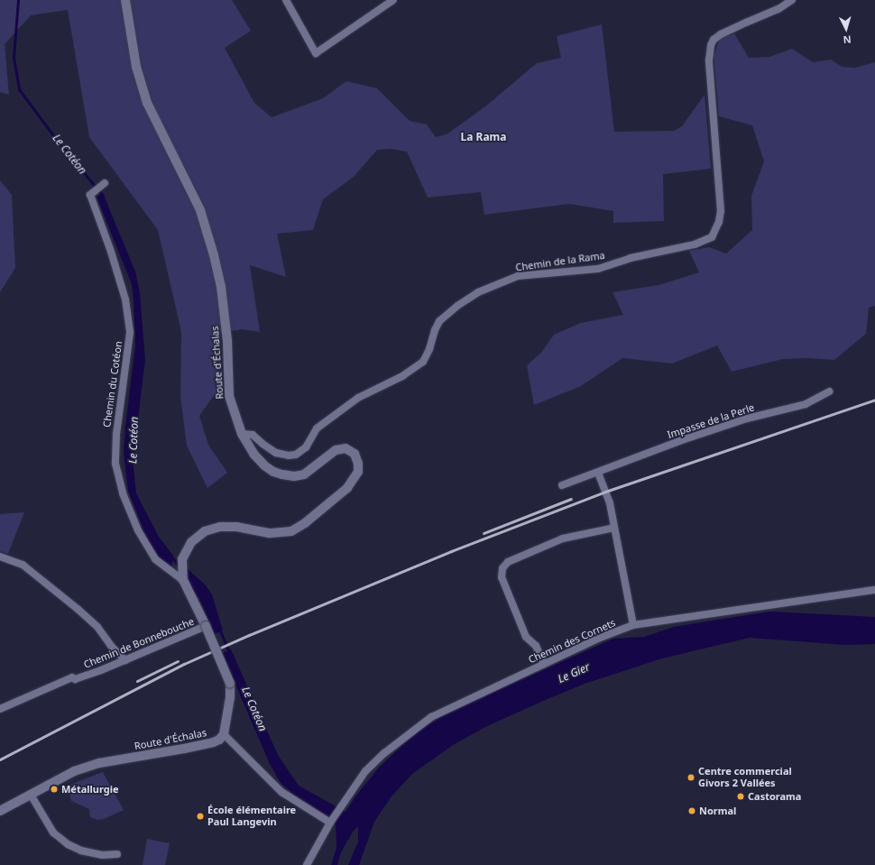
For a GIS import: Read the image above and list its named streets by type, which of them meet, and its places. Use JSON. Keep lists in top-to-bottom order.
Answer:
{
  "streets": {
    "street": [
      "Chemin de la Rama",
      "Route d'Échalas",
      "Chemin du Cotéon",
      "Impasse de la Perle",
      "Chemin des Cornets",
      "Chemin de Bonnebouche"
    ]
  },
  "crossings": [
    ["Chemin de la Rama", "Route d'Échalas"],
    ["Route d'Échalas", "Chemin du Cotéon"],
    ["Route d'Échalas", "Chemin de Bonnebouche"]
  ],
  "districts": ["La Rama"],
  "water": ["Le Cotéon", "Le Gier"],
  "places": [
    "Centre commercial Givors 2 Vallées",
    "Métallurgie",
    "Castorama",
    "Normal",
    "École élémentaire Paul Langevin"
  ],
  "north": "bottom"
}
